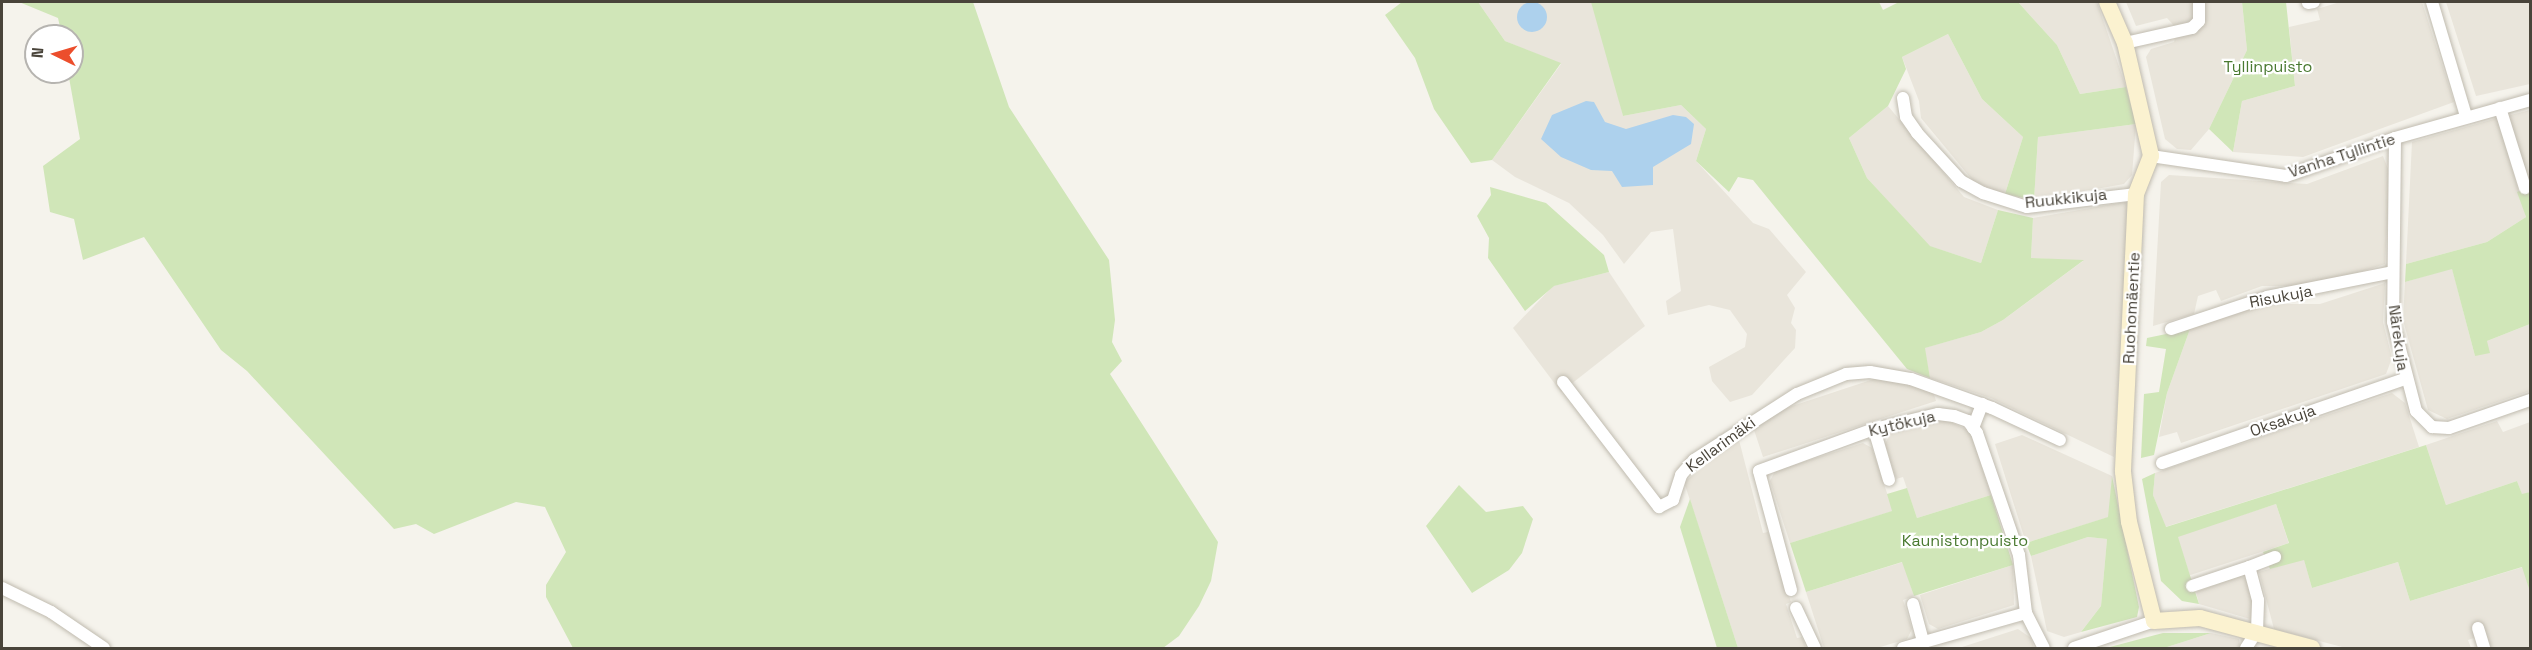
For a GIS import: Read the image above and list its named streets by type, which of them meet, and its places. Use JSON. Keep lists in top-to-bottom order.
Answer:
{
  "streets": {
    "street": [
      "Vanha Tyllintie",
      "Ruukkikuja",
      "Risukuja",
      "Ruohomäentie",
      "Närekuja",
      "Oksakuja",
      "Kytökuja",
      "Kellarimäki"
    ]
  },
  "crossings": [
    ["Vanha Tyllintie", "Ruohomäentie"],
    ["Vanha Tyllintie", "Närekuja"],
    ["Ruukkikuja", "Ruohomäentie"],
    ["Risukuja", "Närekuja"],
    ["Närekuja", "Oksakuja"]
  ],
  "parks": ["Tyllinpuisto", "Kaunistonpuisto"],
  "north": "left"
}
